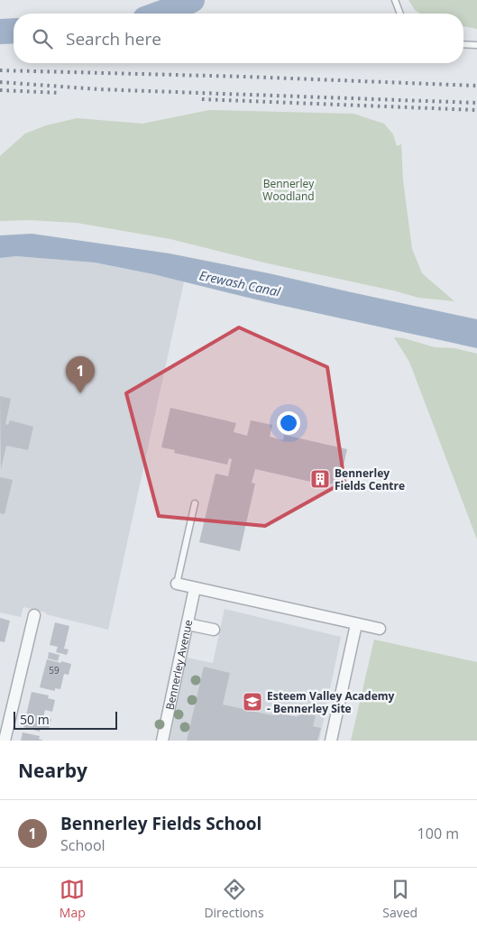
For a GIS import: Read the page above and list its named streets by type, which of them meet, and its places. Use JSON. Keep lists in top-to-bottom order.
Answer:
{
  "streets": {
    "street": ["Bennerley Avenue"]
  },
  "water": ["Erewash Canal"],
  "parks": ["Bennerley Woodland"],
  "places": {
    "building": ["Bennerley Fields Centre"],
    "school or university": ["Esteem Valley Academy - Bennerley Site"]
  },
  "house_numbers": ["59"],
  "scale_bar": "50 m",
  "page": {
    "search": "Search here",
    "pins": "1",
    "scale": "50 m",
    "heading": "Nearby",
    "list": [
      {
        "mark": "1",
        "name": "Bennerley Fields School",
        "note": "School",
        "value": "100 m"
      }
    ],
    "nav": ["Map", "Directions", "Saved"]
  }
}
